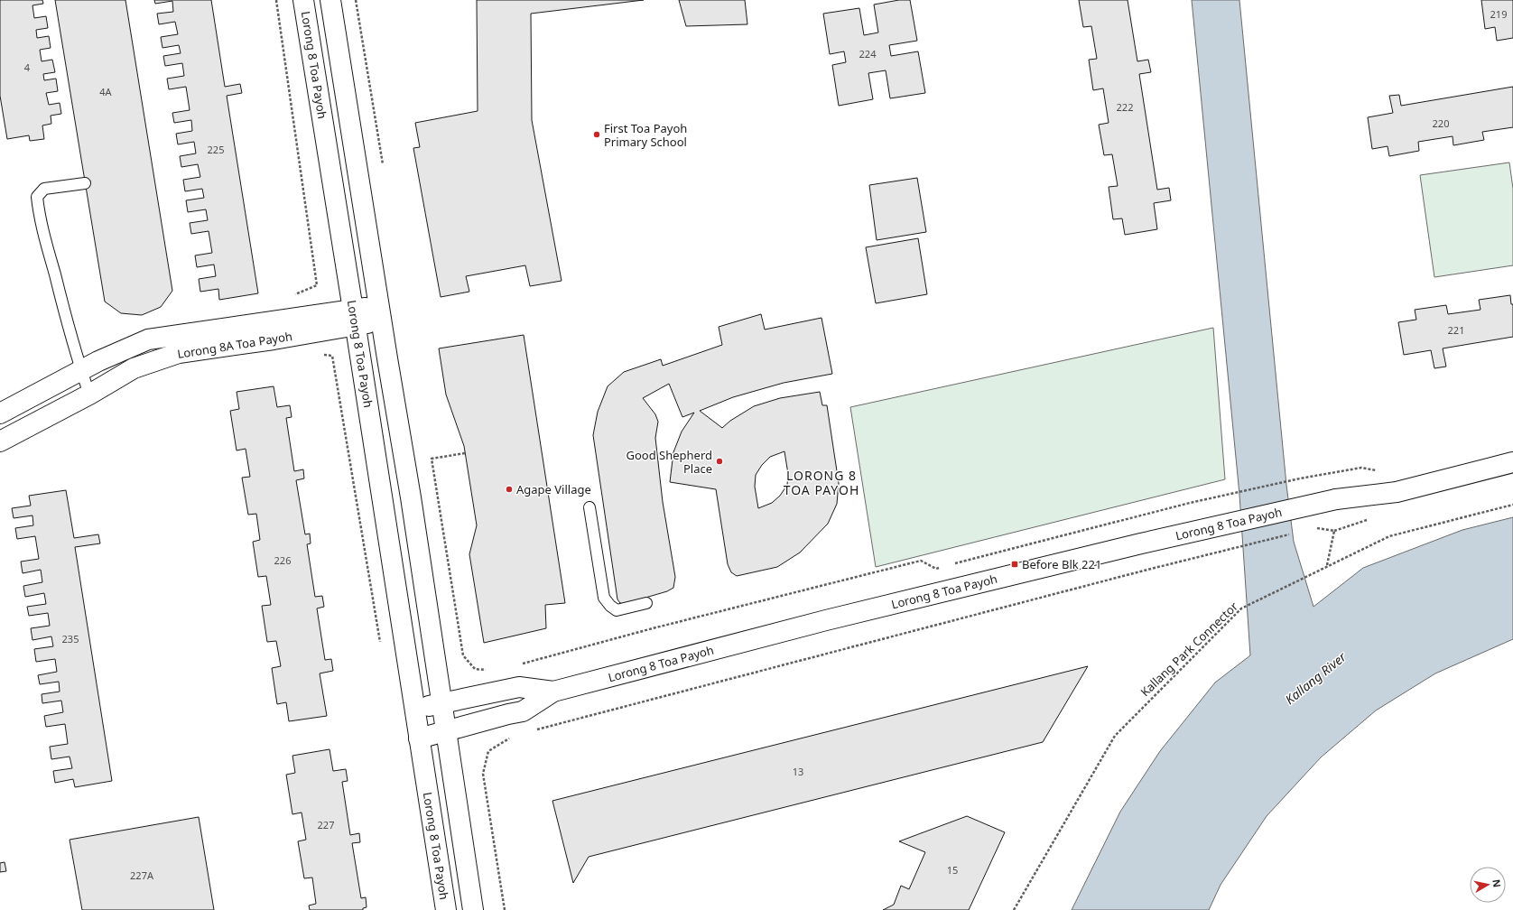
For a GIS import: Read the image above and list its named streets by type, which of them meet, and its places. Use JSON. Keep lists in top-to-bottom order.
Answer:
{
  "streets": {
    "main road": ["Lorong 8 Toa Payoh", "Lorong 8A Toa Payoh"],
    "path": ["Kallang Park Connector"]
  },
  "crossings": [
    ["Lorong 8 Toa Payoh", "Lorong 8A Toa Payoh"]
  ],
  "districts": ["LORONG 8 TOA PAYOH"],
  "water": ["Kallang River"],
  "places": {
    "other": ["First Toa Payoh Primary School", "Good Shepherd Place", "Agape Village"],
    "transit": ["Before Blk 221"]
  },
  "house_numbers": [
    "219",
    "224",
    "4",
    "4A",
    "222",
    "220",
    "225",
    "221",
    "226",
    "235",
    "13",
    "227",
    "15",
    "227A"
  ],
  "north": "right"
}
